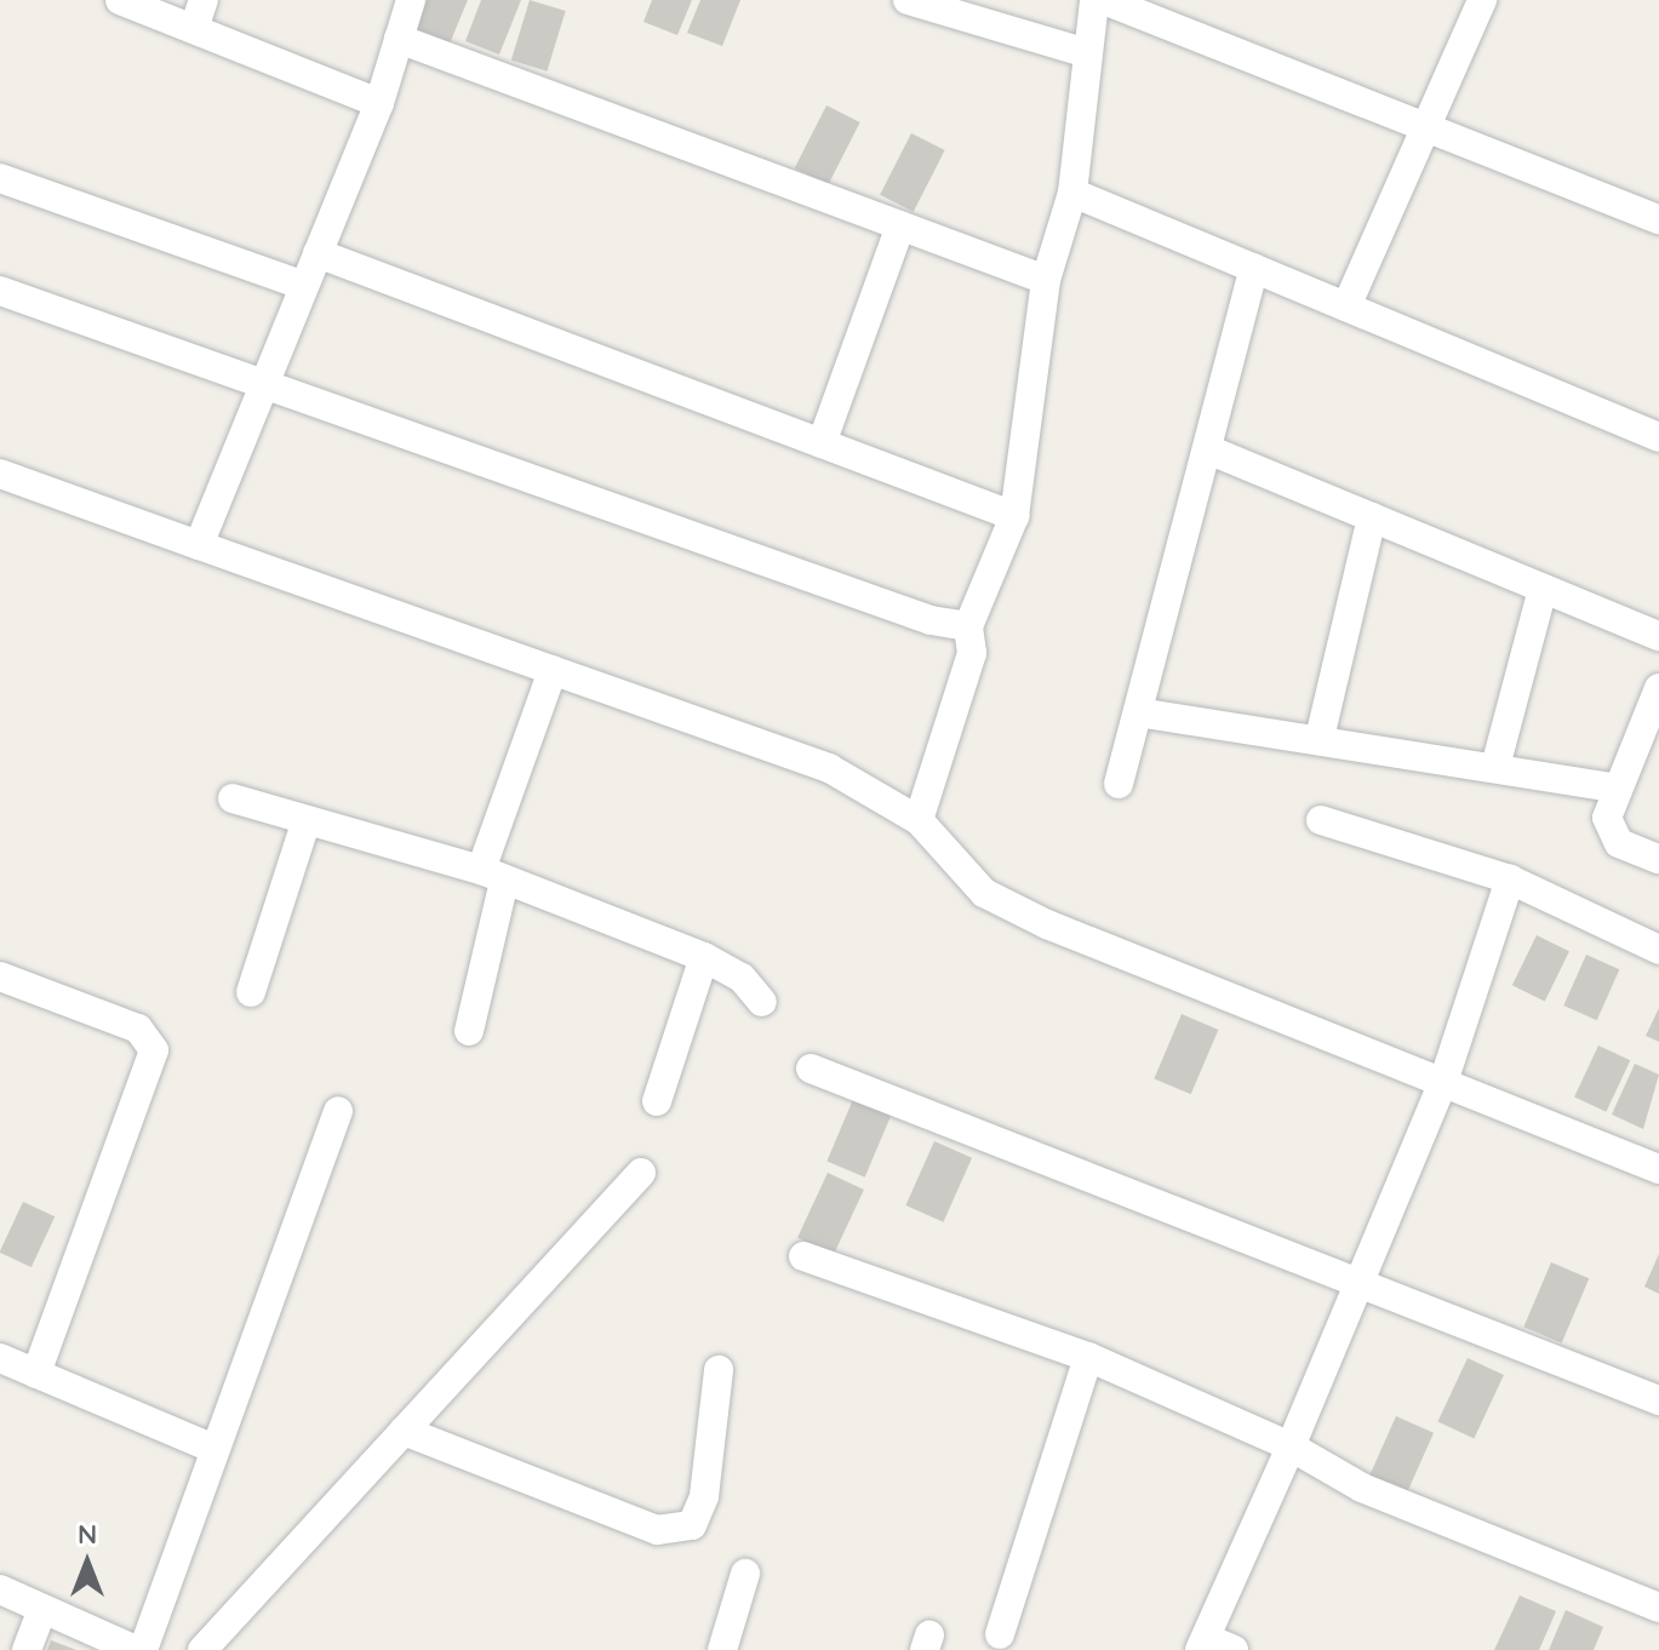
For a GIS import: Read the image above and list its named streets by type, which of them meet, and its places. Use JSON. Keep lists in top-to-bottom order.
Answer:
{
  "north": "top"
}
